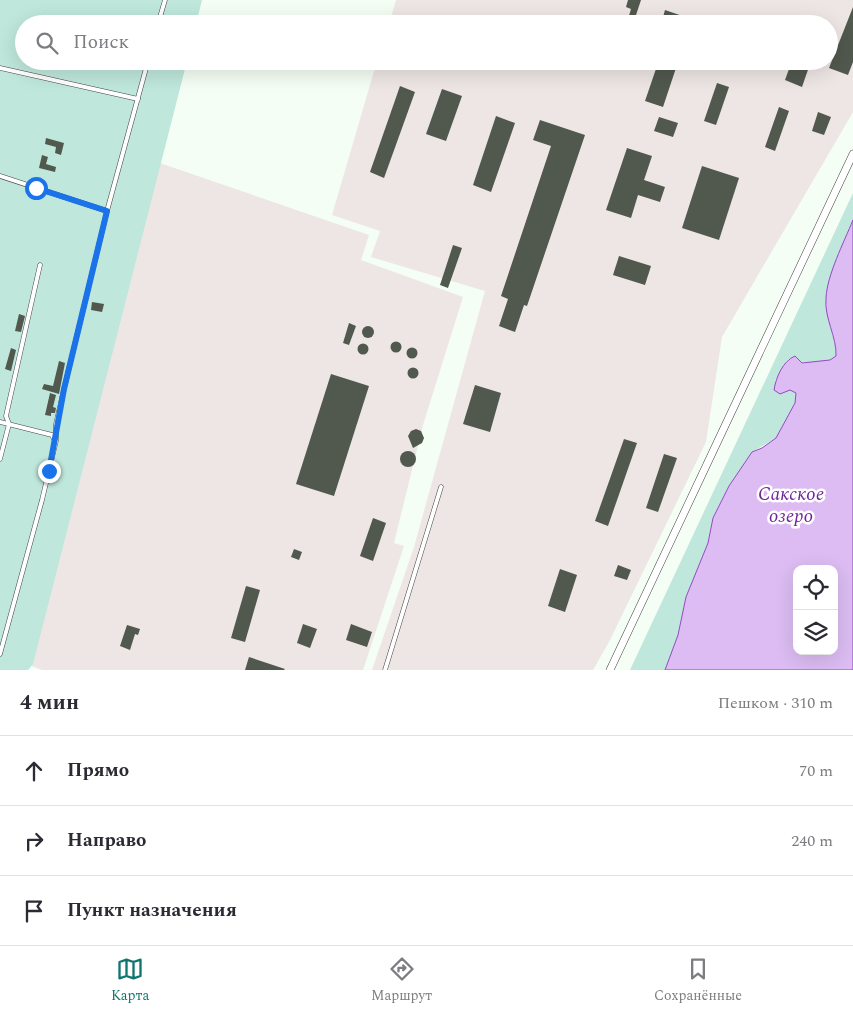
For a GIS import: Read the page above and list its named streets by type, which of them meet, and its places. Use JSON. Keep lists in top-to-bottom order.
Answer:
{
  "water": ["Сакское озеро"],
  "page": {
    "search": "Поиск",
    "heading": ["4 мин", "Пешком · 310 m"],
    "list": [
      ["Прямо", "70 m"],
      ["Направо", "240 m"],
      "Пункт назначения"
    ],
    "nav": ["Карта", "Маршрут", "Сохранённые"]
  }
}
